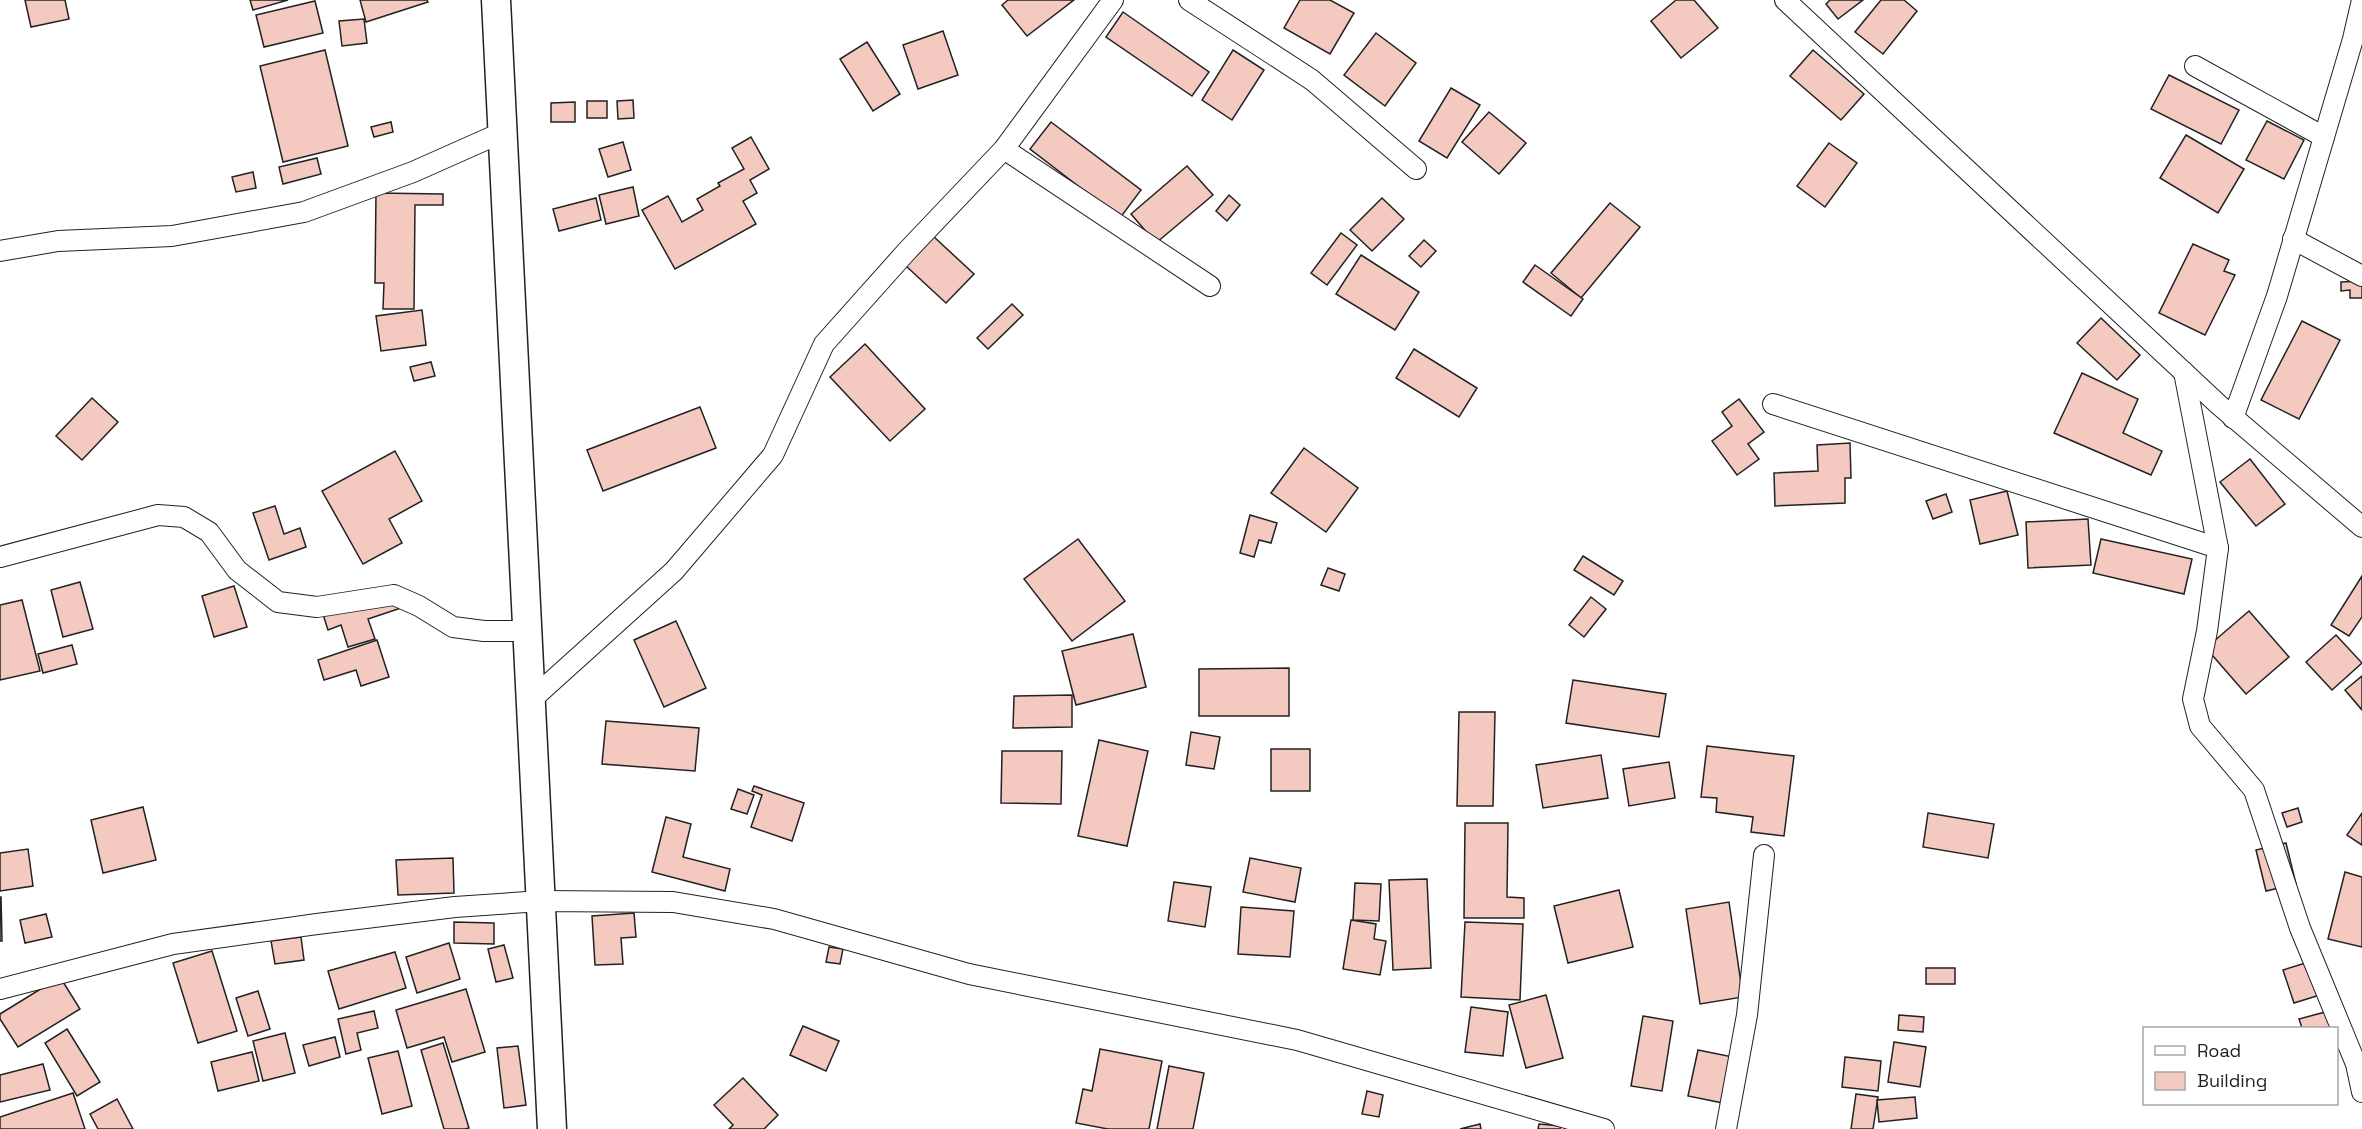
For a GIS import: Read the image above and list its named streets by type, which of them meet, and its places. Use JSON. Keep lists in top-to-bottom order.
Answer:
{
  "legend": ["Road", "Building"]
}
